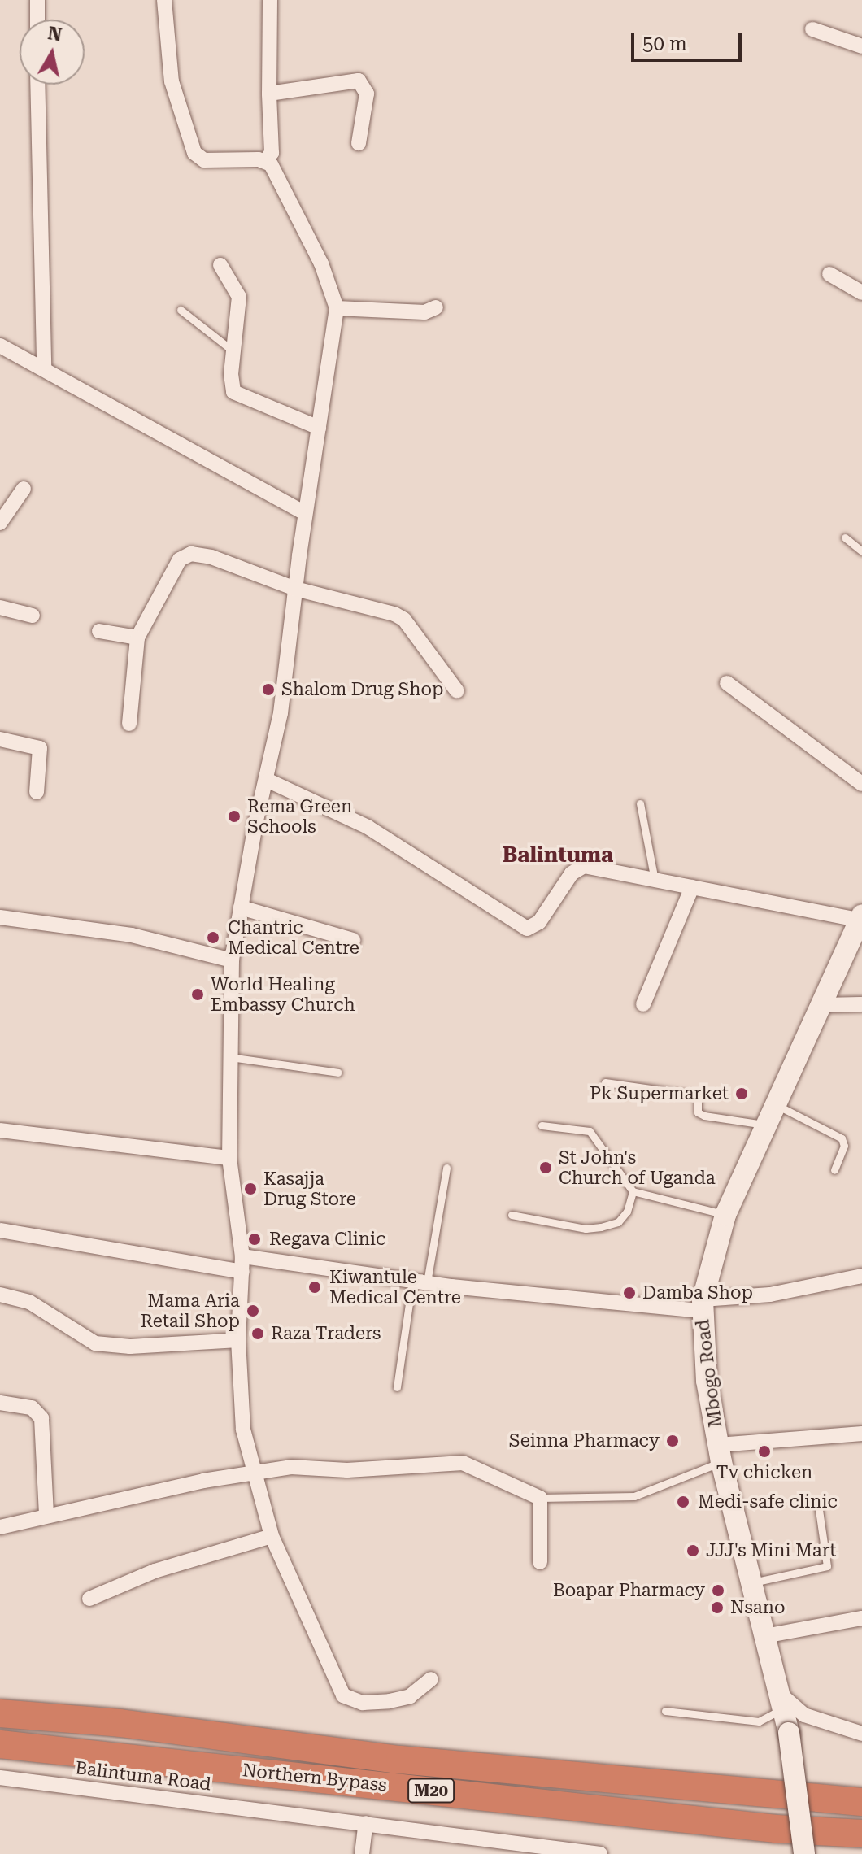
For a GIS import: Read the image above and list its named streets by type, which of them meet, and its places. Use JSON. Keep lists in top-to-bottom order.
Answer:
{
  "streets": {
    "highway": ["Northern Bypass", "M20"],
    "main road": ["Mbogo Road"],
    "street": ["Balintuma Road"]
  },
  "districts": ["Balintuma"],
  "places": [
    "Shalom Drug Shop",
    "Rema Green Schools",
    "Chantric Medical Centre",
    "World Healing Embassy Church",
    "Pk Supermarket",
    "St John's Church of Uganda",
    "Kasajja Drug Store",
    "Regava Clinic",
    "Kiwantule Medical Centre",
    "Damba Shop",
    "Mama Aria Retail Shop",
    "Raza Traders",
    "Seinna Pharmacy",
    "Tv chicken",
    "Medi-safe clinic",
    "JJJ's Mini Mart",
    "Boapar Pharmacy",
    "Nsano"
  ],
  "scale_bar": "50 m",
  "north": "top"
}
